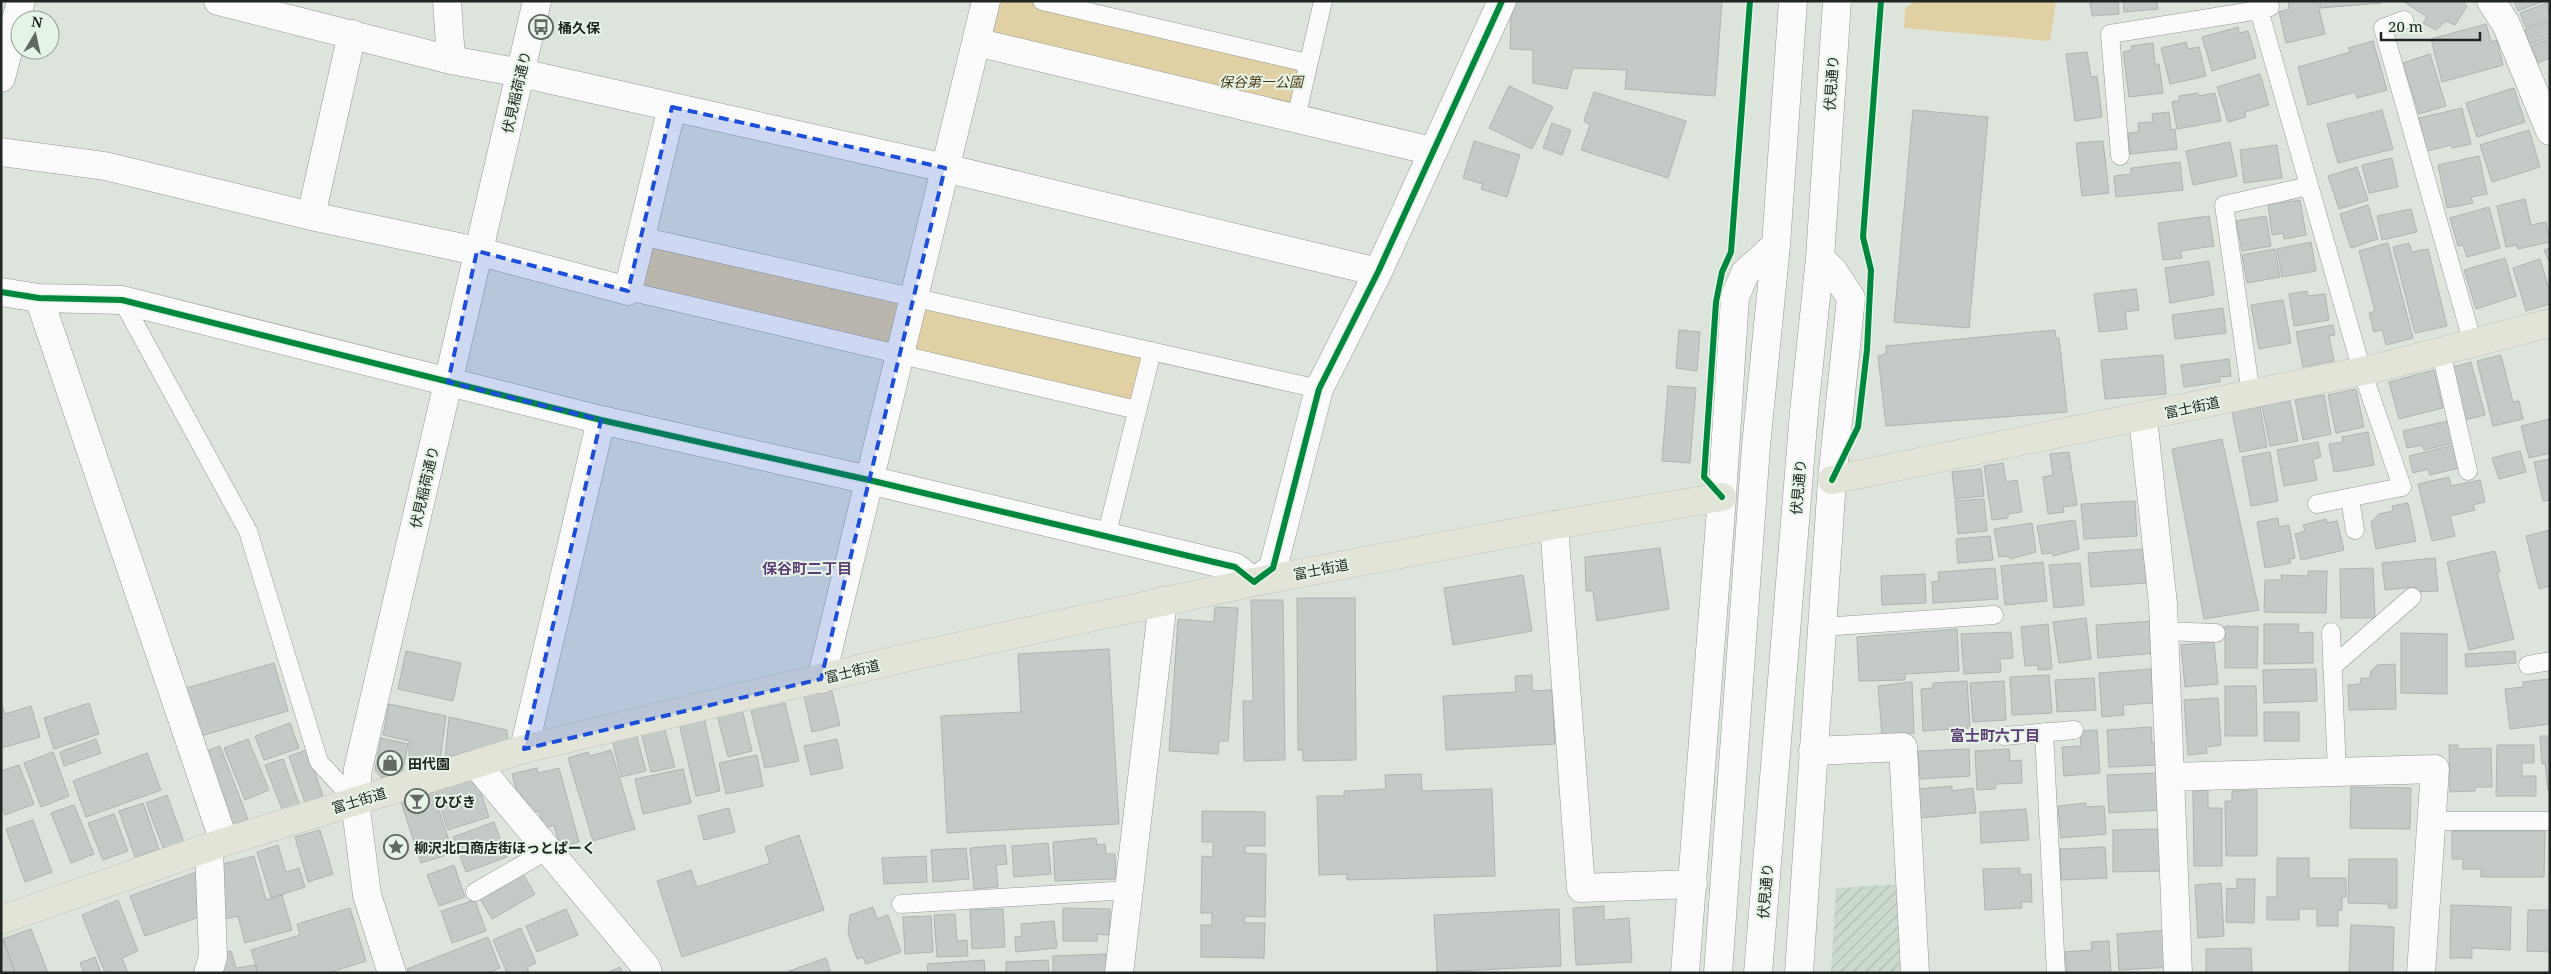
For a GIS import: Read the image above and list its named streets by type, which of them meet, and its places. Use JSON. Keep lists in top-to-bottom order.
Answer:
{
  "streets": {
    "main road": ["富士街道"],
    "street": ["伏見通り", "伏見稲荷通り"]
  },
  "crossings": [
    ["伏見稲荷通り", "富士街道"]
  ],
  "districts": ["保谷町二丁目", "富士町六丁目"],
  "parks": ["保谷第一公園"],
  "places": {
    "bus stop": ["桶久保"],
    "shop": ["田代園"],
    "bar": ["ひびき"],
    "place": ["柳沢北口商店街ほっとぱーく"]
  },
  "scale_bar": "20 m",
  "north": "top"
}
